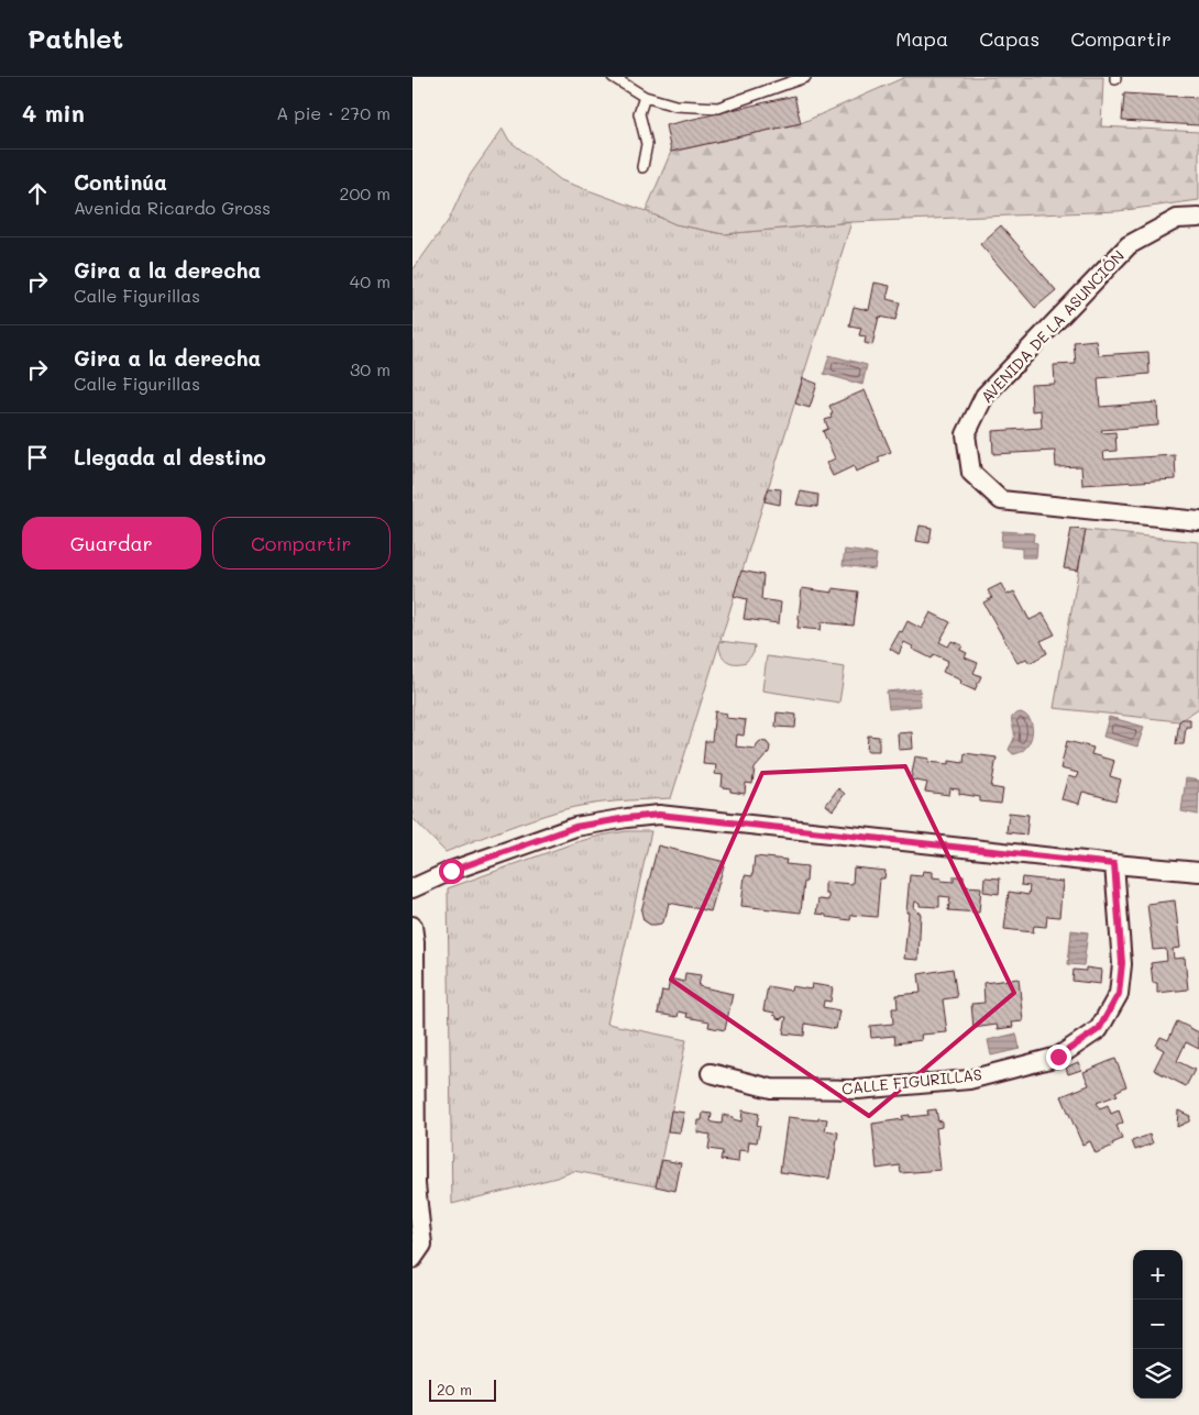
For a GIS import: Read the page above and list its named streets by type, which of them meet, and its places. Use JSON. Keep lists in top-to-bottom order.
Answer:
{
  "streets": {
    "street": ["AVENIDA DE LA ASUNCIÓN", "CALLE FIGURILLAS"]
  },
  "scale_bar": "20 m",
  "page": {
    "header": "Pathlet",
    "nav": ["Mapa", "Capas", "Compartir"],
    "heading": ["4 min", "A pie · 270 m"],
    "list": [
      ["Continúa", "Avenida Ricardo Gross", "200 m"],
      ["Gira a la derecha", "Calle Figurillas", "40 m"],
      ["Gira a la derecha", "Calle Figurillas", "30 m"],
      "Llegada al destino"
    ],
    "buttons": ["Guardar", "Compartir"],
    "map_buttons": ["+", "−"],
    "scale": "20 m"
  }
}
